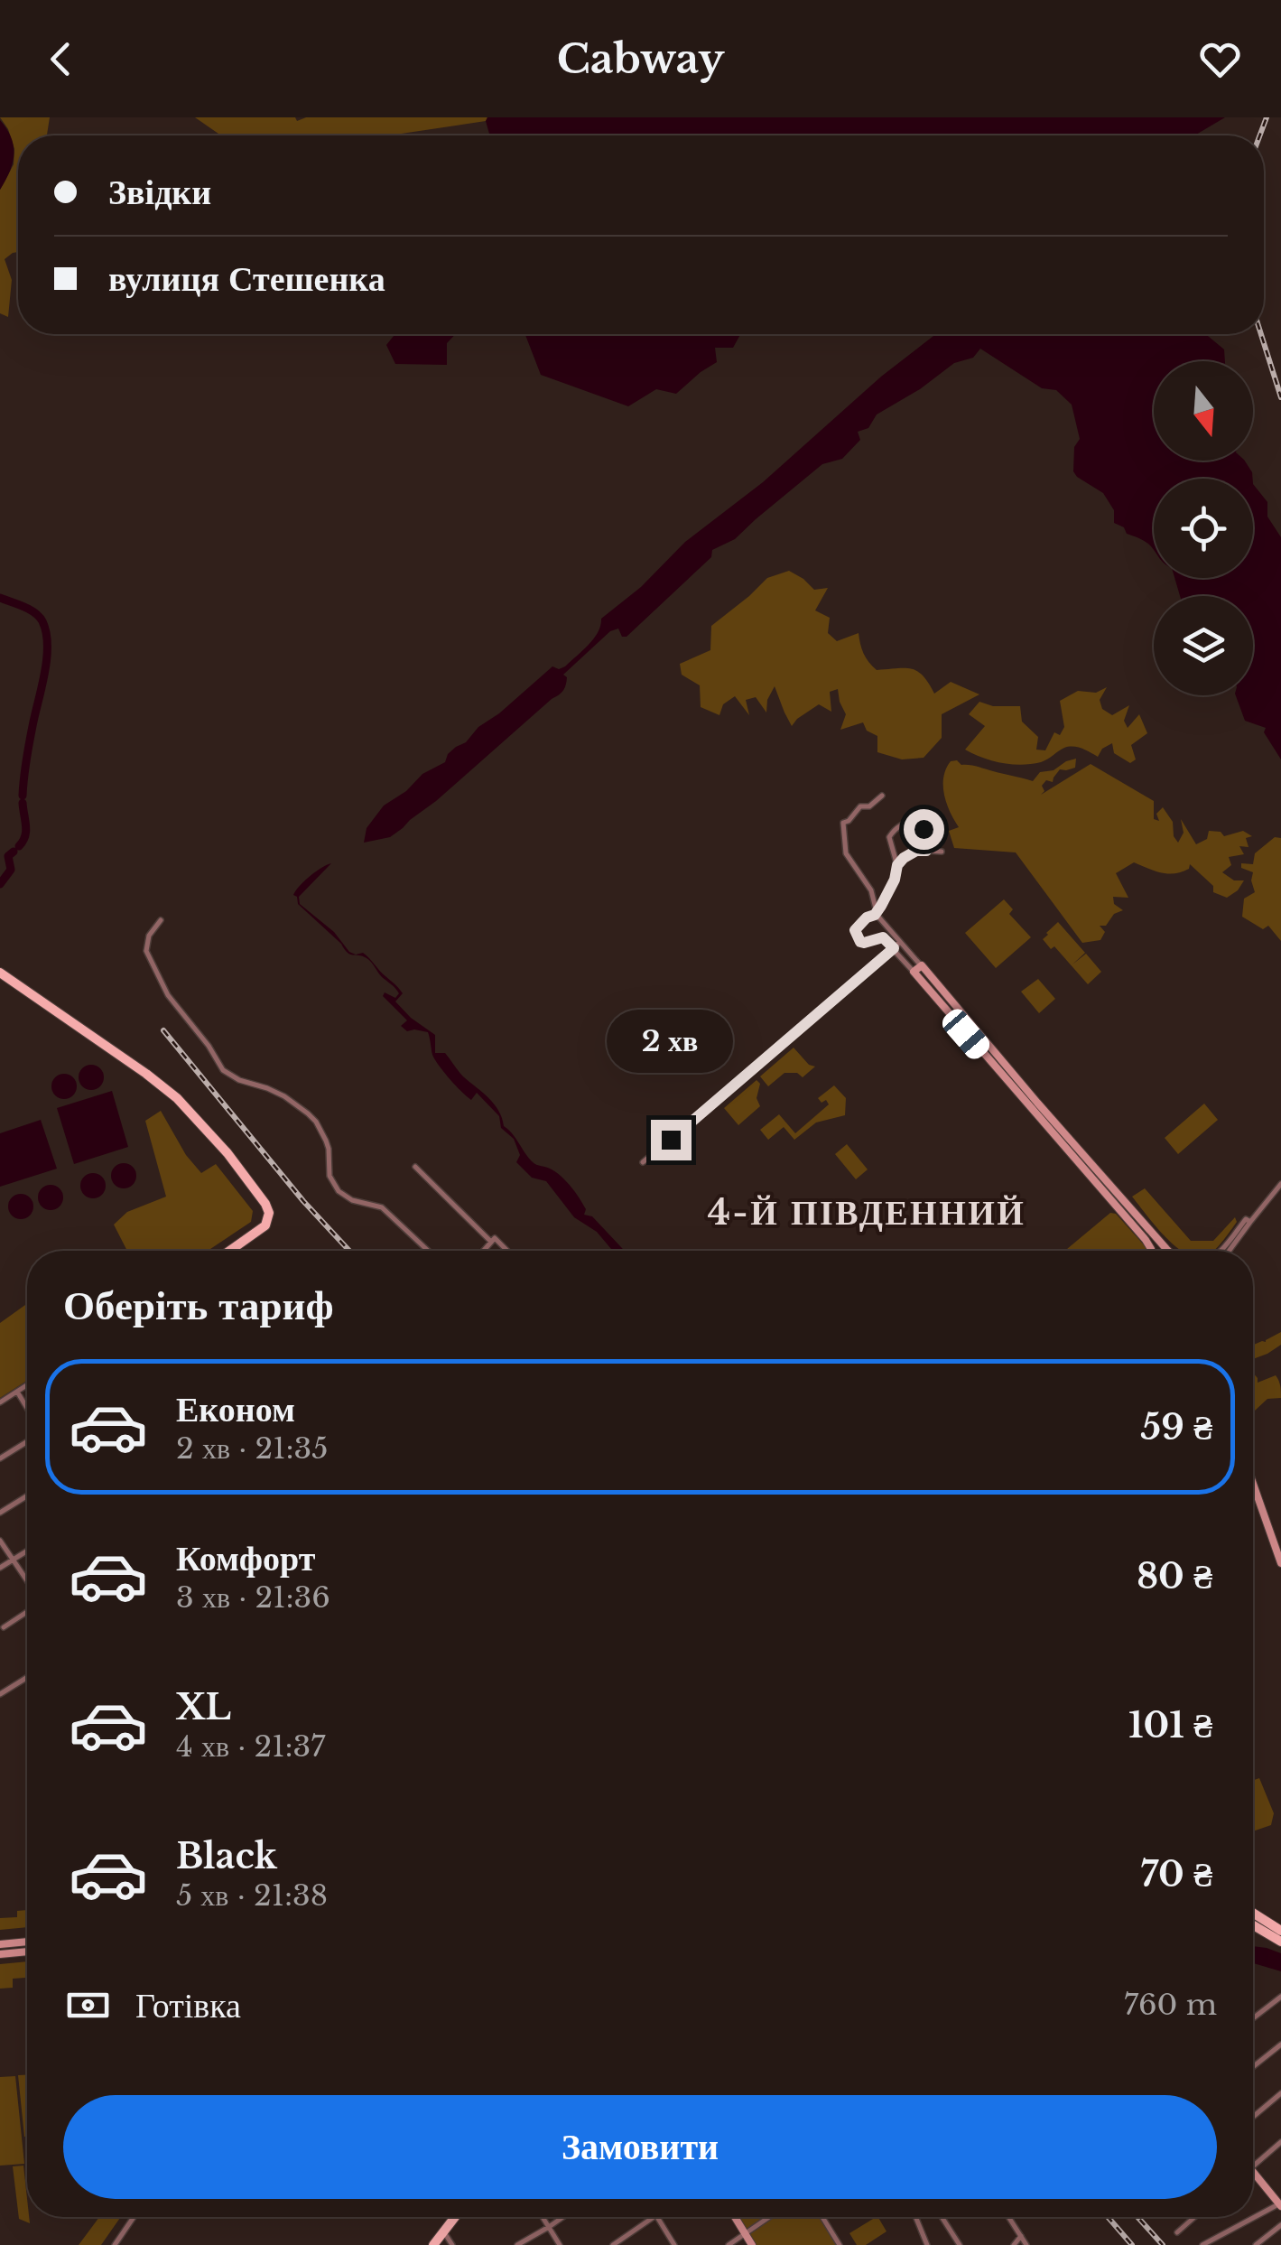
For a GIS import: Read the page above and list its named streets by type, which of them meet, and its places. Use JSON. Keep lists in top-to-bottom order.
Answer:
{
  "districts": ["4-Й ПІВДЕННИЙ"],
  "north": "bottom",
  "page": {
    "header": "Cabway",
    "banner": ["Звідки", "вулиця Стешенка"],
    "bubble": "2 хв",
    "heading": "Оберіть тариф",
    "list": [
      {
        "name": "Економ",
        "note": "2 хв · 21:35",
        "value": "59 ₴"
      },
      {
        "name": "Комфорт",
        "note": "3 хв · 21:36",
        "value": "80 ₴"
      },
      {
        "name": "XL",
        "note": "4 хв · 21:37",
        "value": "101 ₴"
      },
      {
        "name": "Black",
        "note": "5 хв · 21:38",
        "value": "70 ₴"
      }
    ],
    "pay": ["Готівка", "760 m"],
    "buttons": "Замовити"
  }
}
